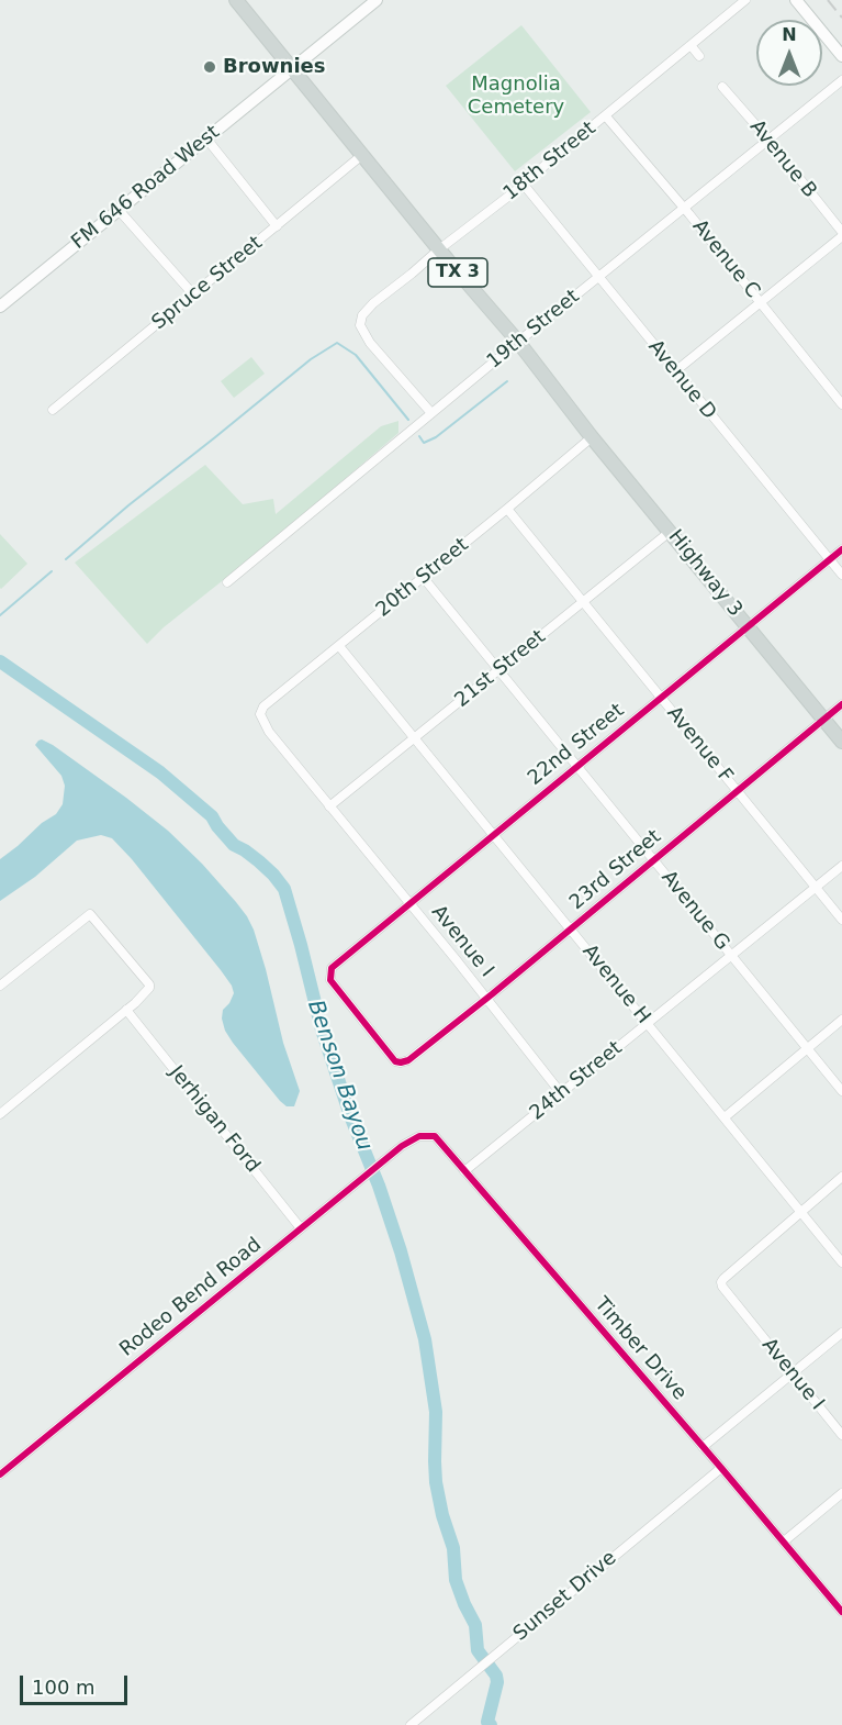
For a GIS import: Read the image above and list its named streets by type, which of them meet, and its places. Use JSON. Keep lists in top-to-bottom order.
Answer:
{
  "streets": {
    "main road": ["FM 646 Road West", "TX 3", "Highway 3"],
    "street": [
      "Avenue B",
      "18th Street",
      "Avenue C",
      "Spruce Street",
      "19th Street",
      "Avenue D",
      "20th Street",
      "21st Street",
      "22nd Street",
      "Avenue F",
      "23rd Street",
      "Avenue G",
      "Avenue I",
      "Avenue H",
      "24th Street",
      "Jerhigan Ford",
      "Rodeo Bend Road",
      "Timber Drive",
      "Sunset Drive"
    ]
  },
  "crossings": [
    ["Avenue B", "19th Street"],
    ["18th Street", "Avenue C"],
    ["18th Street", "TX 3"],
    ["18th Street", "19th Street"],
    ["18th Street", "Avenue D"],
    ["FM 646 Road West", "TX 3"],
    ["Avenue C", "19th Street"],
    ["TX 3", "Spruce Street"],
    ["TX 3", "19th Street"],
    ["TX 3", "Highway 3"],
    ["TX 3", "20th Street"],
    ["19th Street", "Avenue D"],
    ["Avenue D", "22nd Street"],
    ["Highway 3", "20th Street"],
    ["Highway 3", "21st Street"],
    ["Highway 3", "22nd Street"],
    ["Highway 3", "23rd Street"],
    ["20th Street", "Avenue F"],
    ["20th Street", "Avenue G"],
    ["20th Street", "Avenue I"],
    ["20th Street", "Avenue H"],
    ["21st Street", "Avenue F"],
    ["21st Street", "Avenue G"],
    ["21st Street", "Avenue I"],
    ["21st Street", "Avenue H"],
    ["22nd Street", "Avenue F"],
    ["22nd Street", "23rd Street"],
    ["22nd Street", "Avenue G"],
    ["22nd Street", "Avenue I"],
    ["22nd Street", "Avenue H"],
    ["Avenue F", "23rd Street"],
    ["Avenue F", "24th Street"],
    ["23rd Street", "Avenue G"],
    ["23rd Street", "Avenue I"],
    ["23rd Street", "Avenue H"],
    ["Avenue G", "24th Street"],
    ["Avenue I", "Avenue H"],
    ["Avenue I", "24th Street"],
    ["Avenue H", "24th Street"],
    ["24th Street", "Timber Drive"],
    ["Jerhigan Ford", "Rodeo Bend Road"],
    ["Rodeo Bend Road", "Timber Drive"],
    ["Timber Drive", "Sunset Drive"]
  ],
  "water": ["Benson Bayou"],
  "parks": ["Magnolia Cemetery"],
  "places": ["Brownies"],
  "scale_bar": "100 m",
  "north": "top"
}
